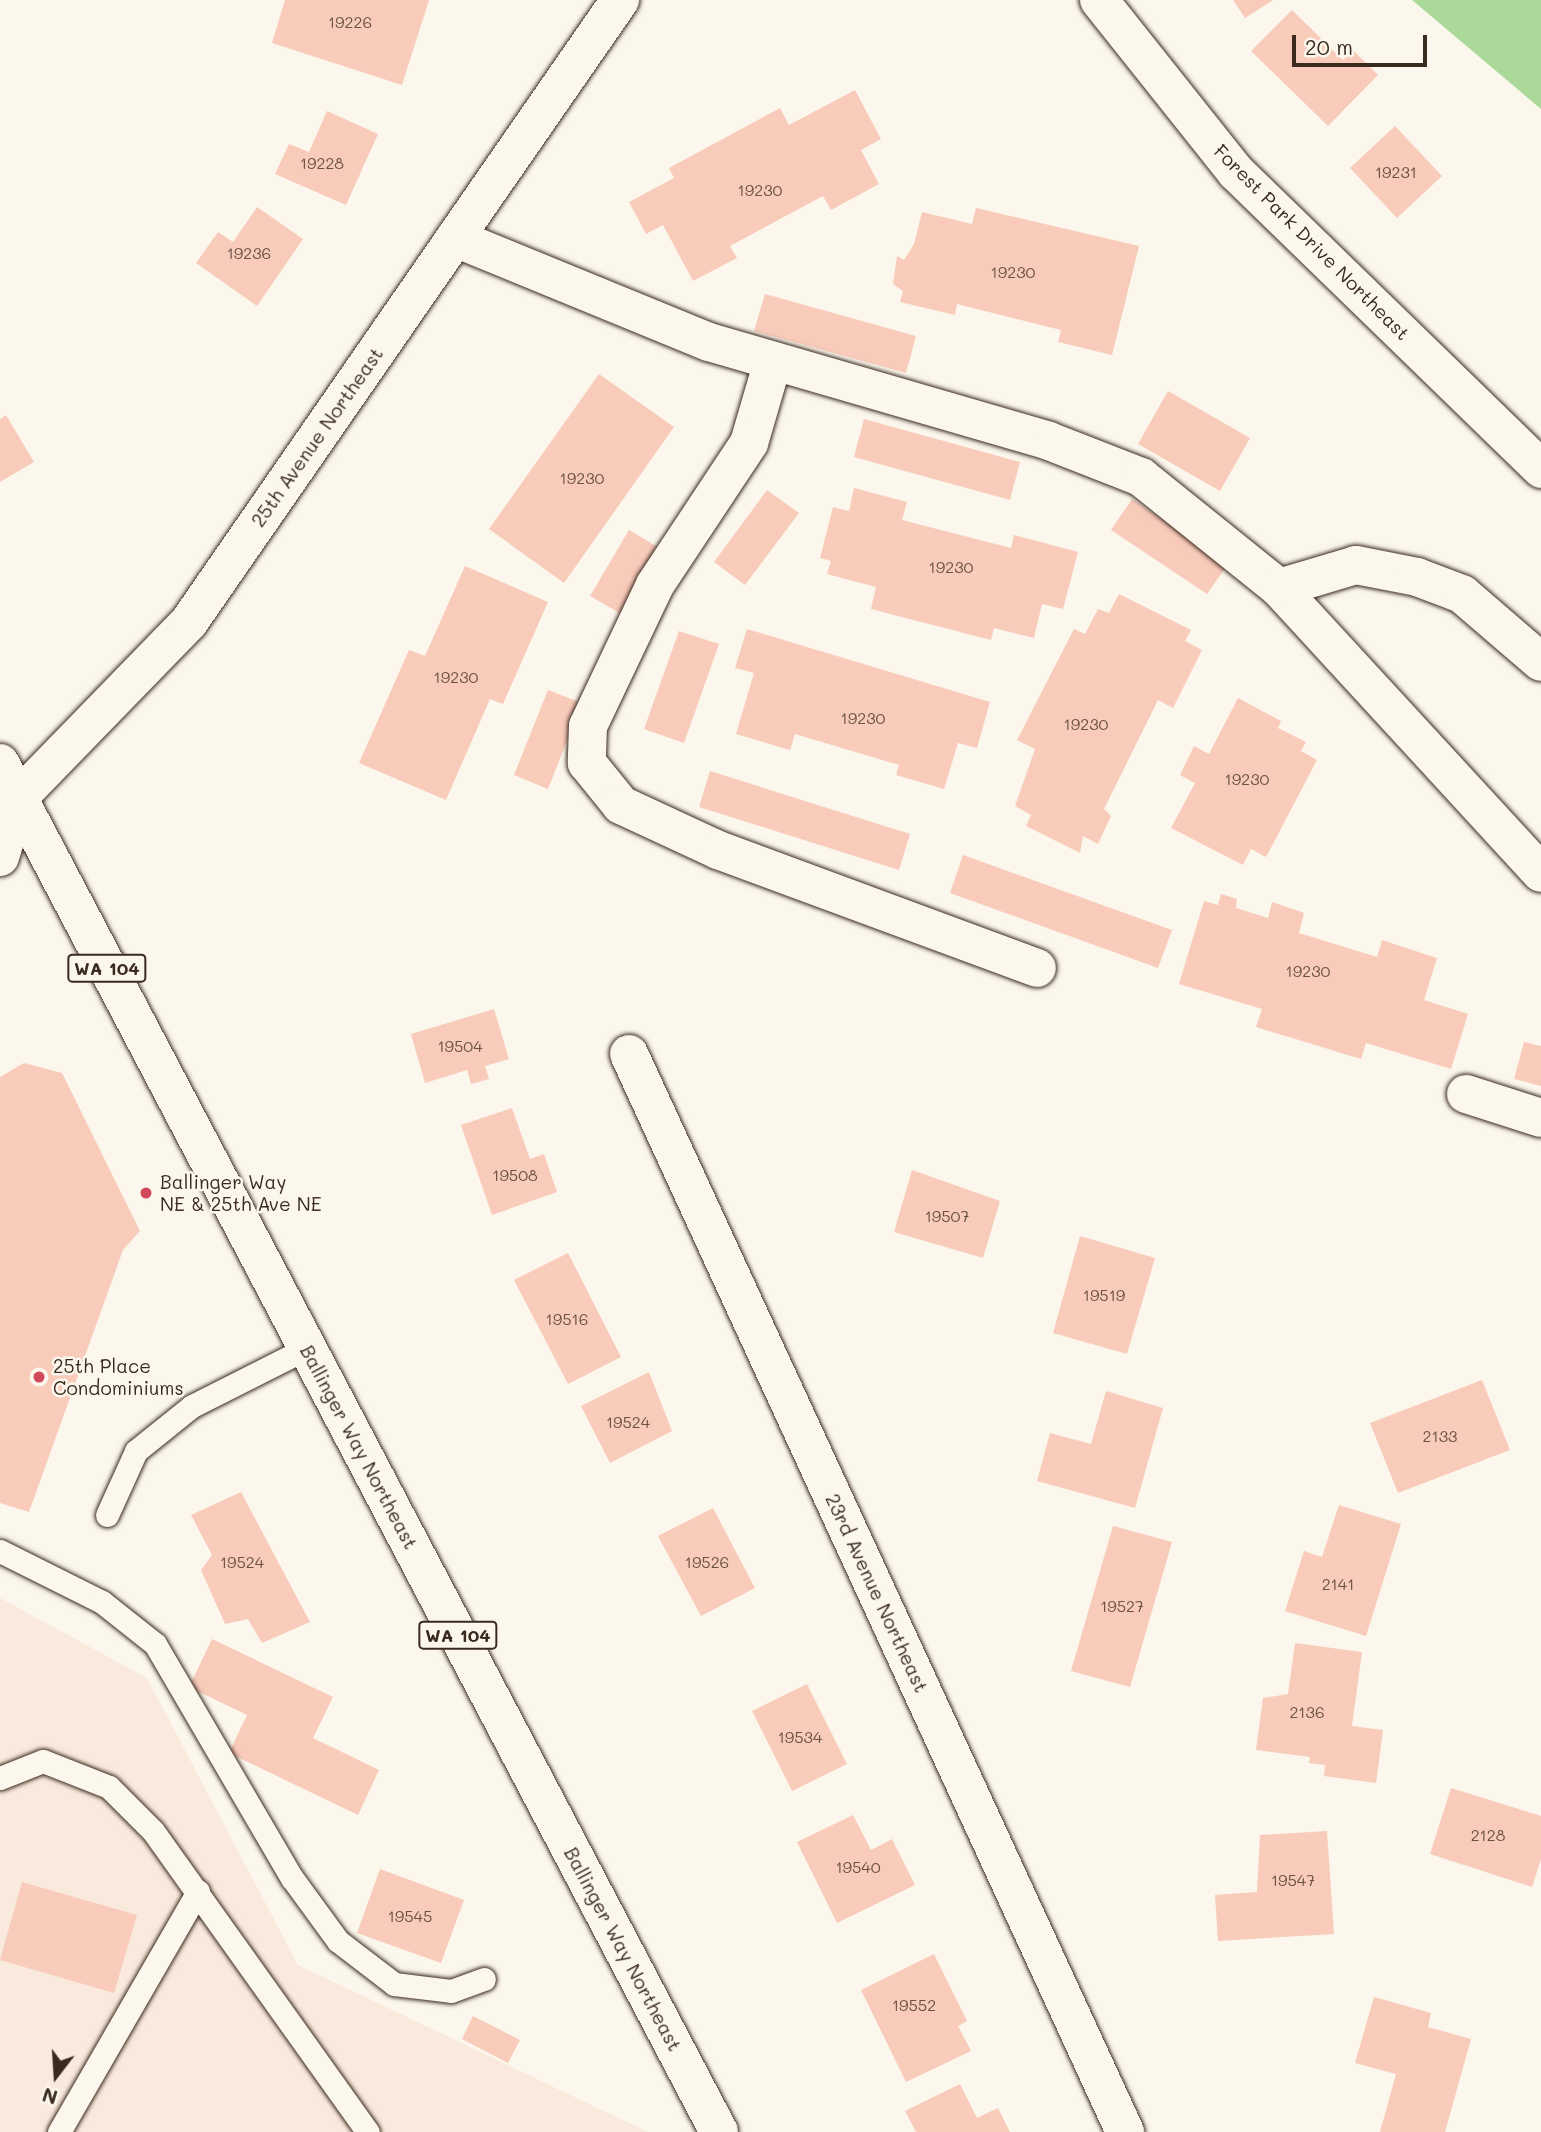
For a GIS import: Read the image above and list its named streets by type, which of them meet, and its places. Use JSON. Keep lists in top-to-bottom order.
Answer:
{
  "streets": {
    "street": [
      "Forest Park Drive Northeast",
      "25th Avenue Northeast",
      "WA 104",
      "Ballinger Way Northeast",
      "23rd Avenue Northeast"
    ]
  },
  "crossings": [
    ["25th Avenue Northeast", "Ballinger Way Northeast"]
  ],
  "places": ["Ballinger Way NE & 25th Ave NE", "25th Place Condominiums"],
  "house_numbers": [
    "19226",
    "19228",
    "19231",
    "19230",
    "19236",
    "19230",
    "19230",
    "19230",
    "19230",
    "19230",
    "19230",
    "19230",
    "19230",
    "19504",
    "19508",
    "19507",
    "19519",
    "19516",
    "19524",
    "2133",
    "19524",
    "19526",
    "2141",
    "19527",
    "2136",
    "19534",
    "2128",
    "19540",
    "19547",
    "19545",
    "19552"
  ],
  "scale_bar": "20 m",
  "north": "bottom"
}
